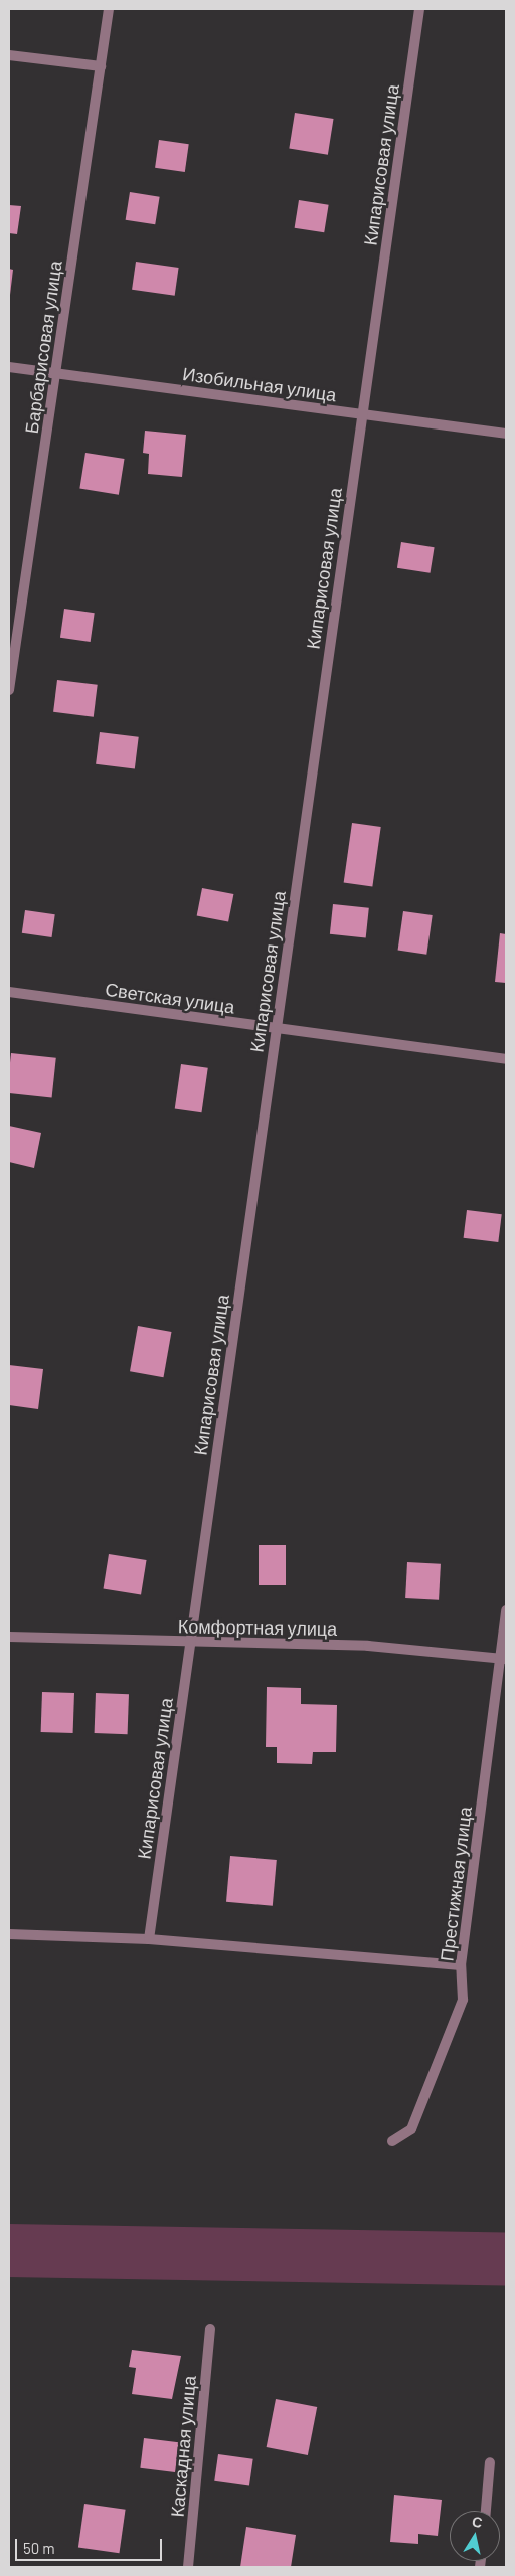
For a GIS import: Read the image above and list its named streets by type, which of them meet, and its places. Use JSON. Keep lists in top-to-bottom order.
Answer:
{
  "streets": {
    "street": [
      "Кипарисовая улица",
      "Барбарисовая улица",
      "Изобильная улица",
      "Светская улица",
      "Комфортная улица",
      "Престижная улица",
      "Каскадная улица"
    ]
  },
  "crossings": [
    ["Кипарисовая улица", "Изобильная улица"],
    ["Кипарисовая улица", "Светская улица"],
    ["Кипарисовая улица", "Комфортная улица"],
    ["Барбарисовая улица", "Изобильная улица"],
    ["Комфортная улица", "Престижная улица"]
  ],
  "scale_bar": "50 m",
  "north": "top"
}
